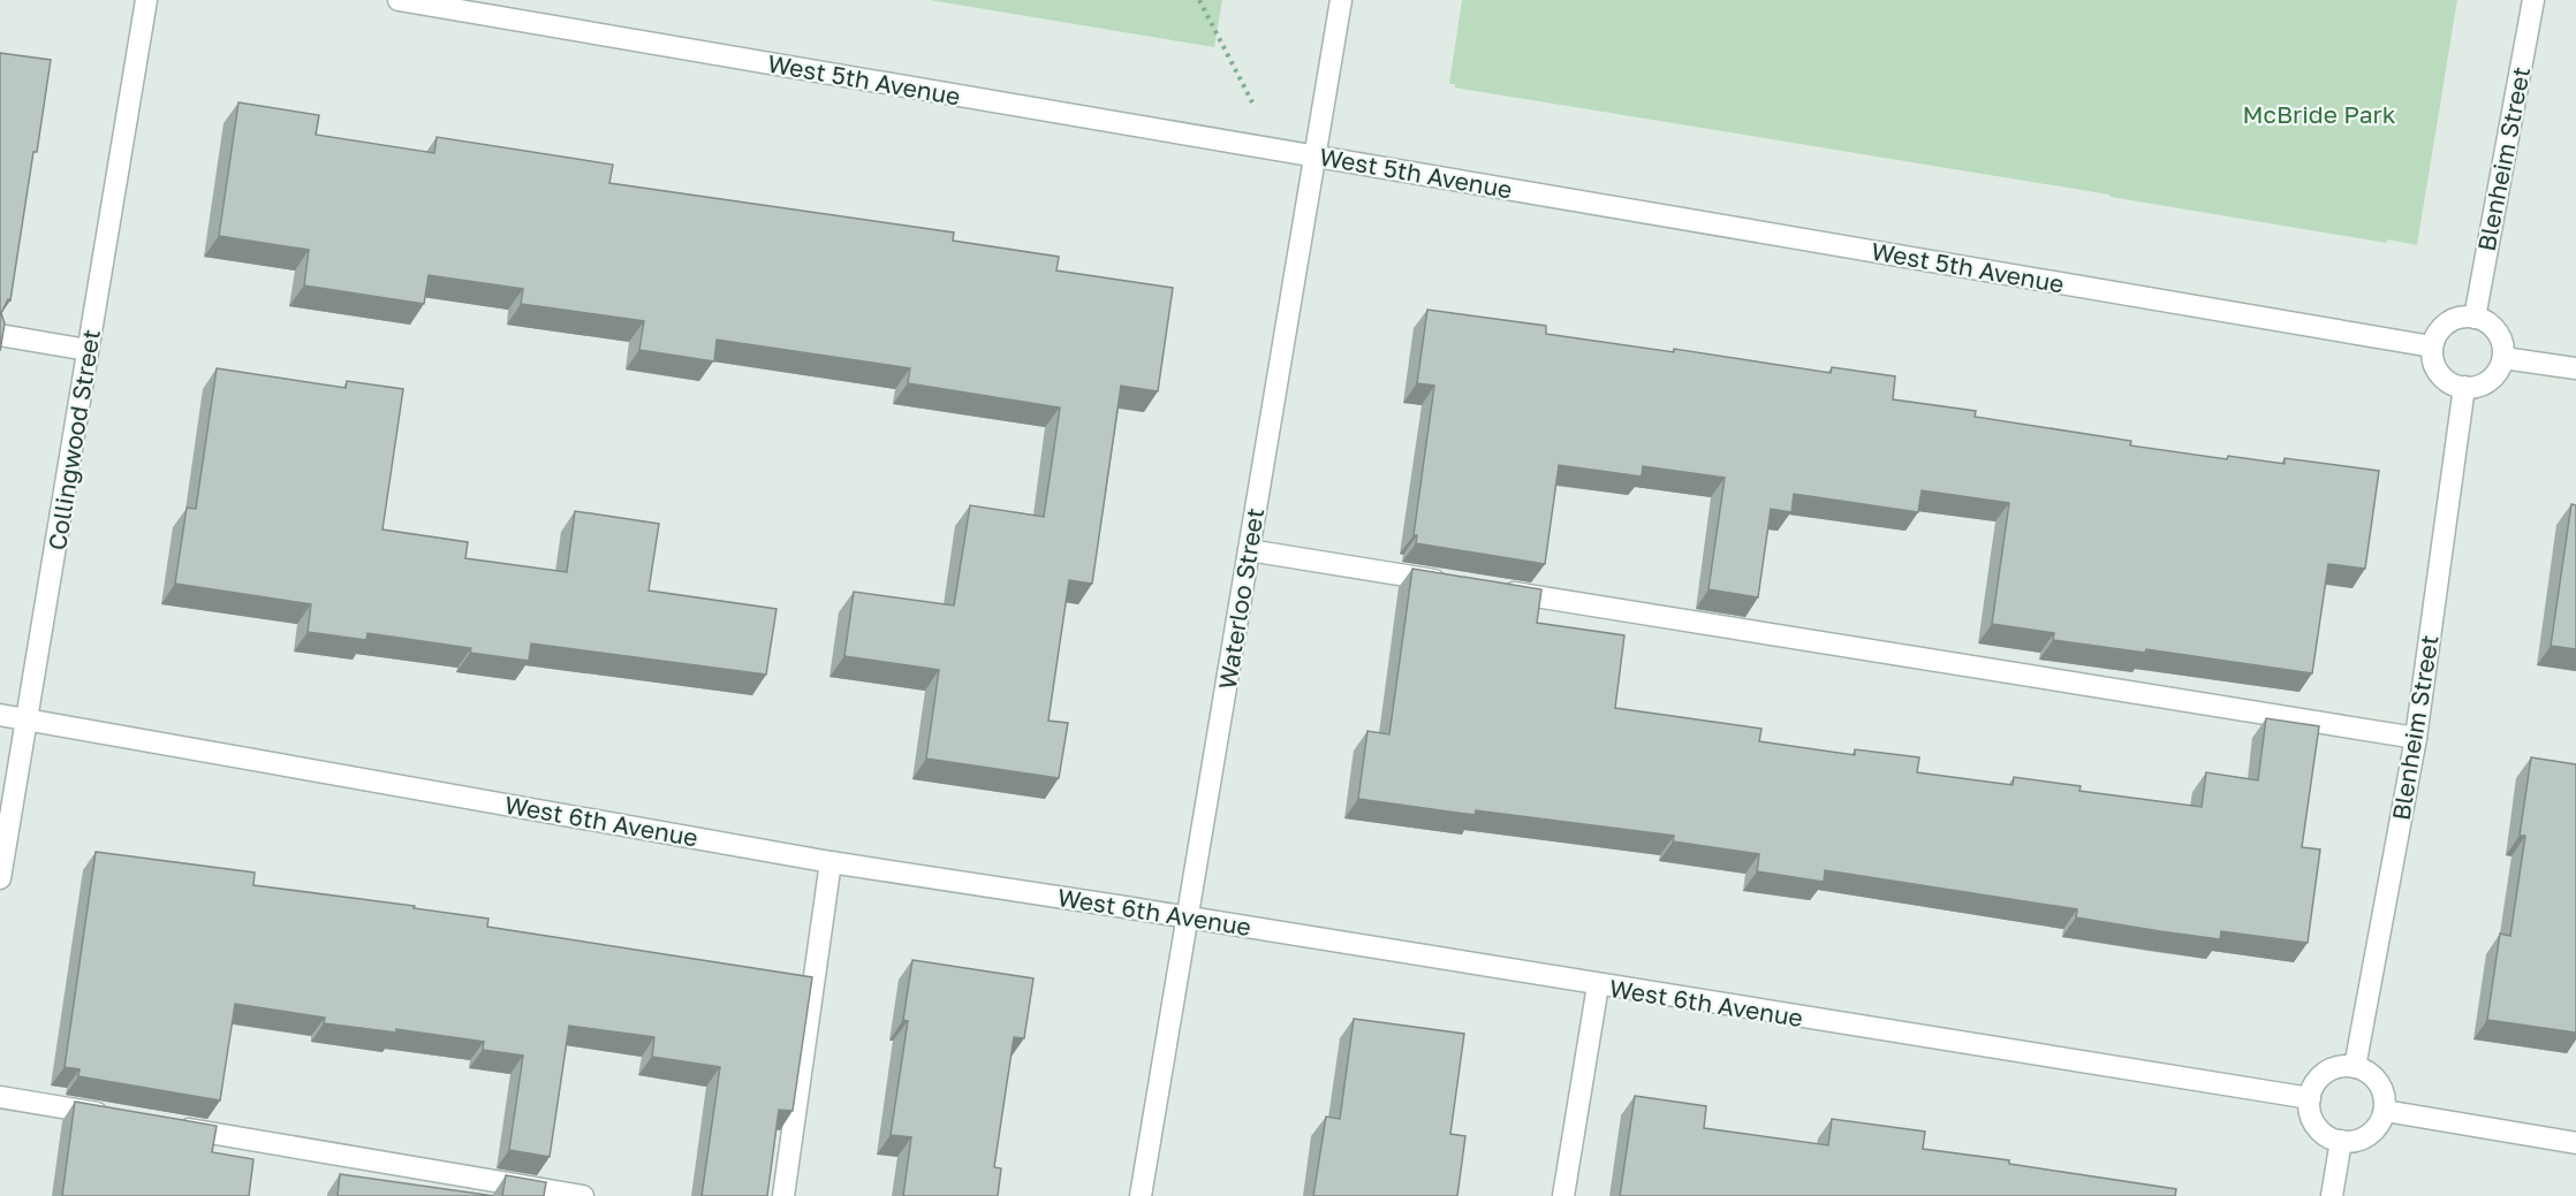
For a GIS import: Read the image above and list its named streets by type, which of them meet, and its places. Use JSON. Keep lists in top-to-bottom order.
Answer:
{
  "streets": {
    "street": [
      "West 5th Avenue",
      "Blenheim Street",
      "Collingwood Street",
      "Waterloo Street",
      "West 6th Avenue"
    ]
  },
  "crossings": [
    ["West 5th Avenue", "Blenheim Street"],
    ["West 5th Avenue", "Waterloo Street"],
    ["Blenheim Street", "West 6th Avenue"],
    ["Collingwood Street", "West 6th Avenue"],
    ["Waterloo Street", "West 6th Avenue"]
  ],
  "parks": ["McBride Park"]
}
